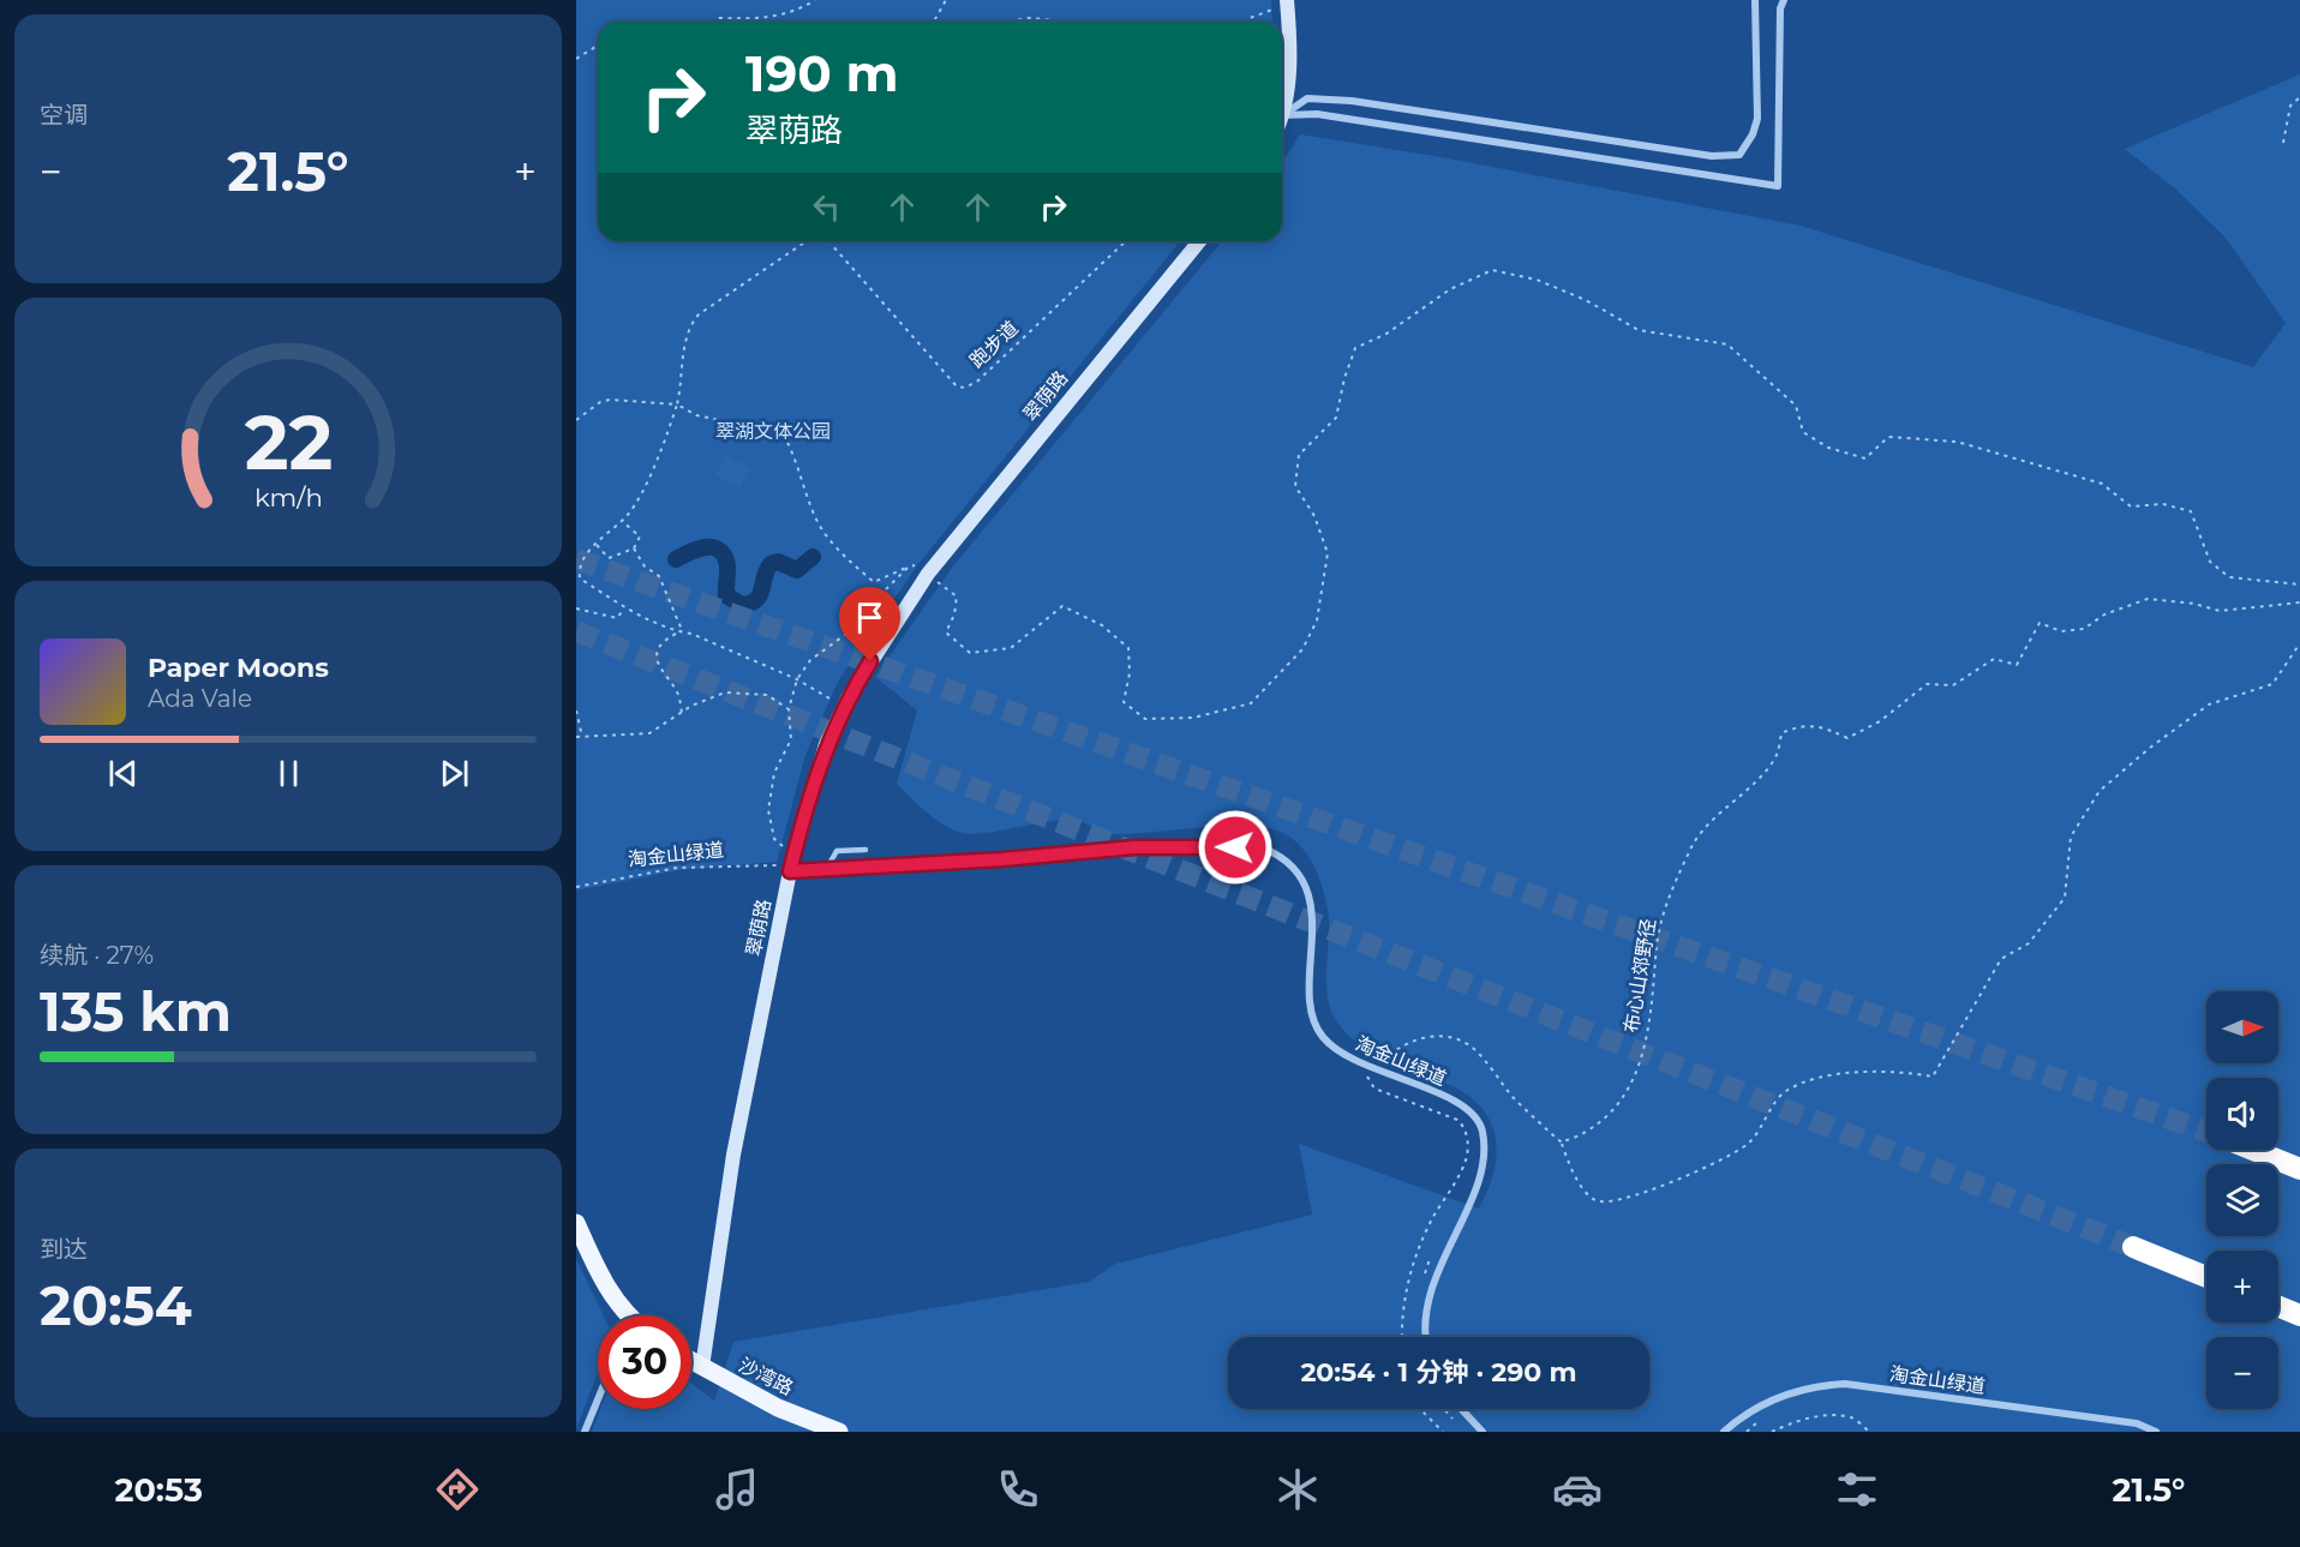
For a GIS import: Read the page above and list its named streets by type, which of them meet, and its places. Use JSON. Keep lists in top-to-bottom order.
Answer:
{
  "streets": {
    "main road": ["沙湾路"],
    "street": ["翠荫路", "淘金山绿道"],
    "path": ["跑步道", "布心山郊野径"]
  },
  "crossings": [
    ["翠荫路", "淘金山绿道"],
    ["翠荫路", "沙湾路"]
  ],
  "parks": ["翠湖文体公园"],
  "north": "right",
  "page": {
    "tile": [
      "空调",
      ["续航 · 27%", "135 km"],
      ["到达", "20:54"]
    ],
    "turn": ["190 m", "翠荫路"],
    "heat": ["−", "21.5°", "+"],
    "song": ["Paper Moons", "Ada Vale"],
    "map_buttons": ["+", "−"],
    "limit": "30",
    "trip": "20:54 · 1 分钟 · 290 m",
    "tabs": ["20:53", "21.5°"],
    "gauge": ["22", "km/h"]
  }
}
